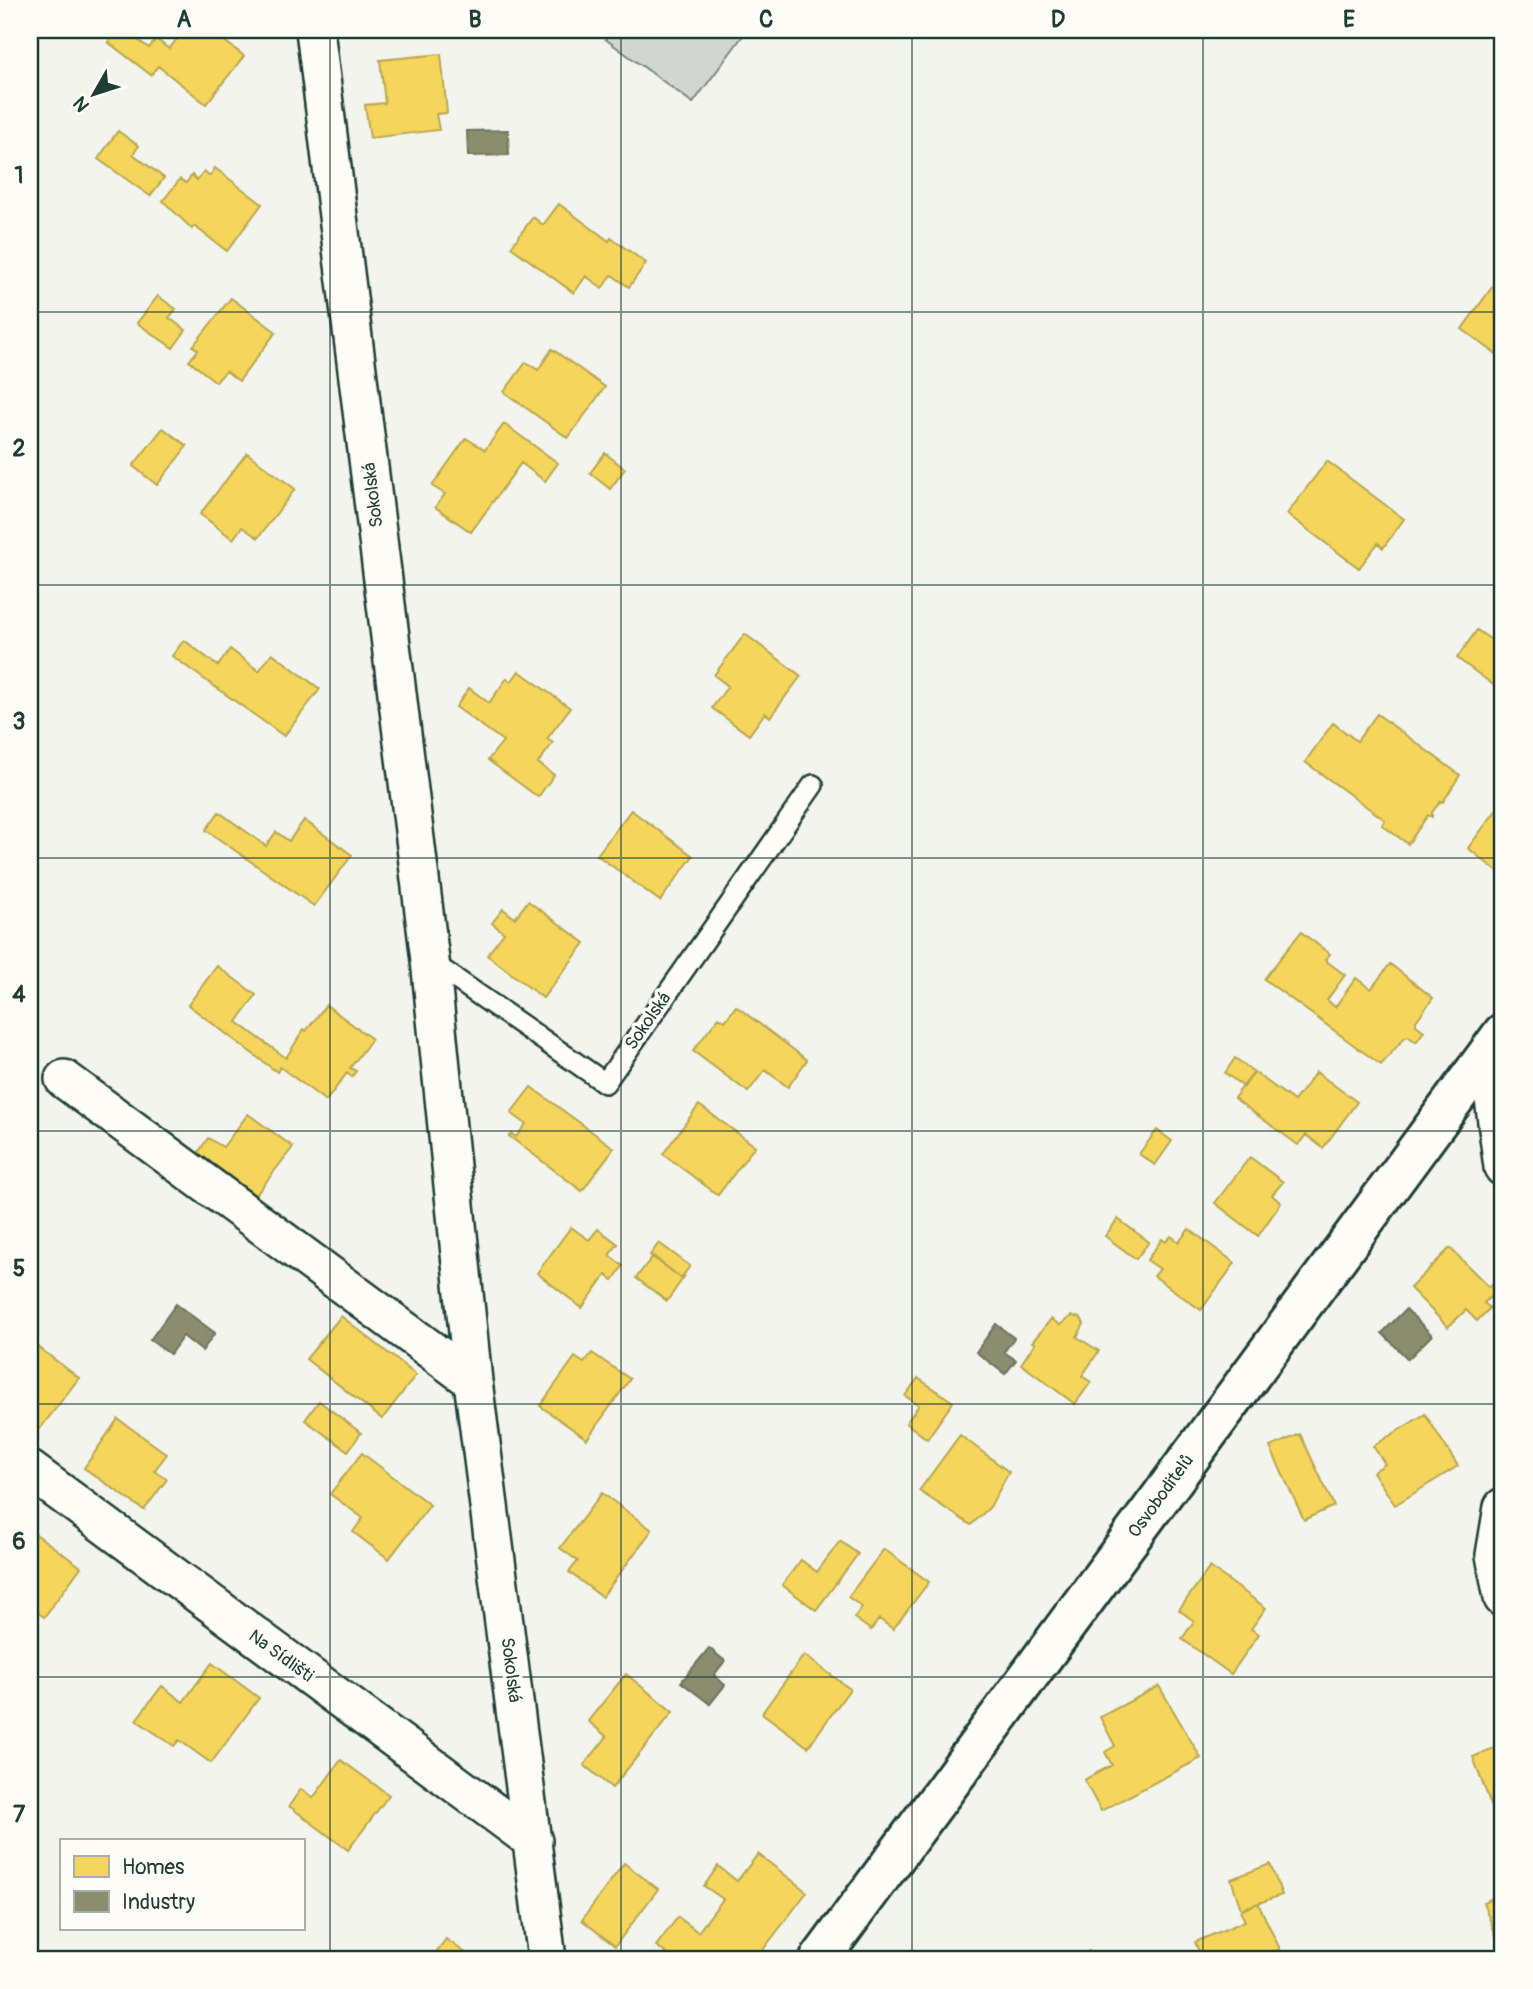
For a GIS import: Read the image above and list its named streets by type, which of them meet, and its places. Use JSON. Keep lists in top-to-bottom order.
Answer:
{
  "streets": {
    "street": ["Sokolská", "Osvoboditelů", "Na Sídlišti"]
  },
  "crossings": [
    ["Sokolská", "Na Sídlišti"]
  ],
  "legend": ["Homes", "Industry"],
  "north": "bottom left",
  "grid": {
    "columns": [
      "A",
      "B",
      "C",
      "D",
      "E"
    ],
    "rows": [
      "1",
      "2",
      "3",
      "4",
      "5",
      "6",
      "7"
    ]
  }
}
